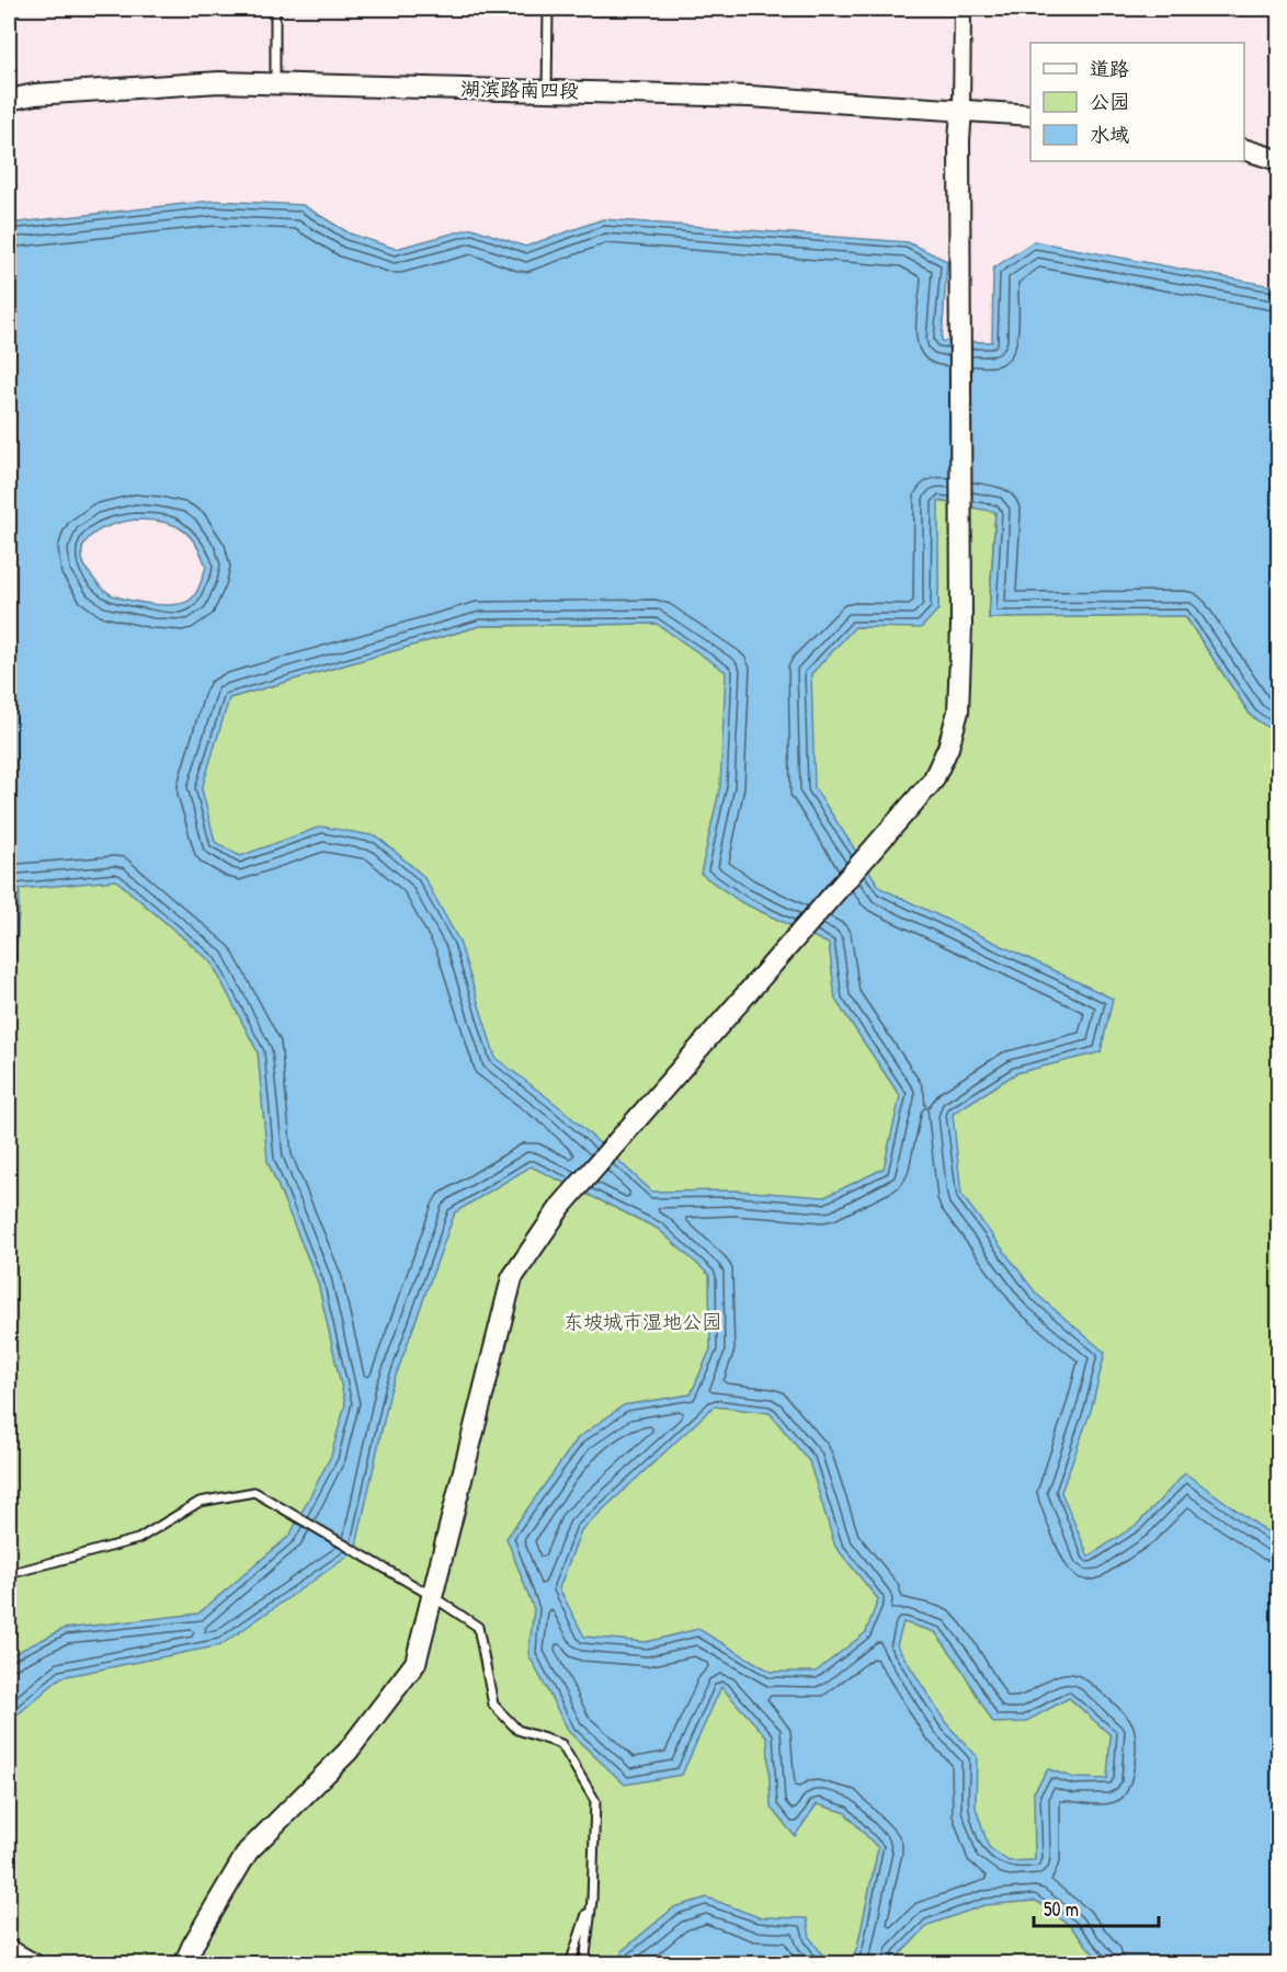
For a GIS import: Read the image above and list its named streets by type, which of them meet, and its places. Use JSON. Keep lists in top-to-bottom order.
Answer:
{
  "streets": {
    "street": ["湖滨路南四段"]
  },
  "parks": ["东坡城市湿地公园"],
  "legend": ["道路", "公园", "水域"],
  "scale_bar": "50 m"
}
